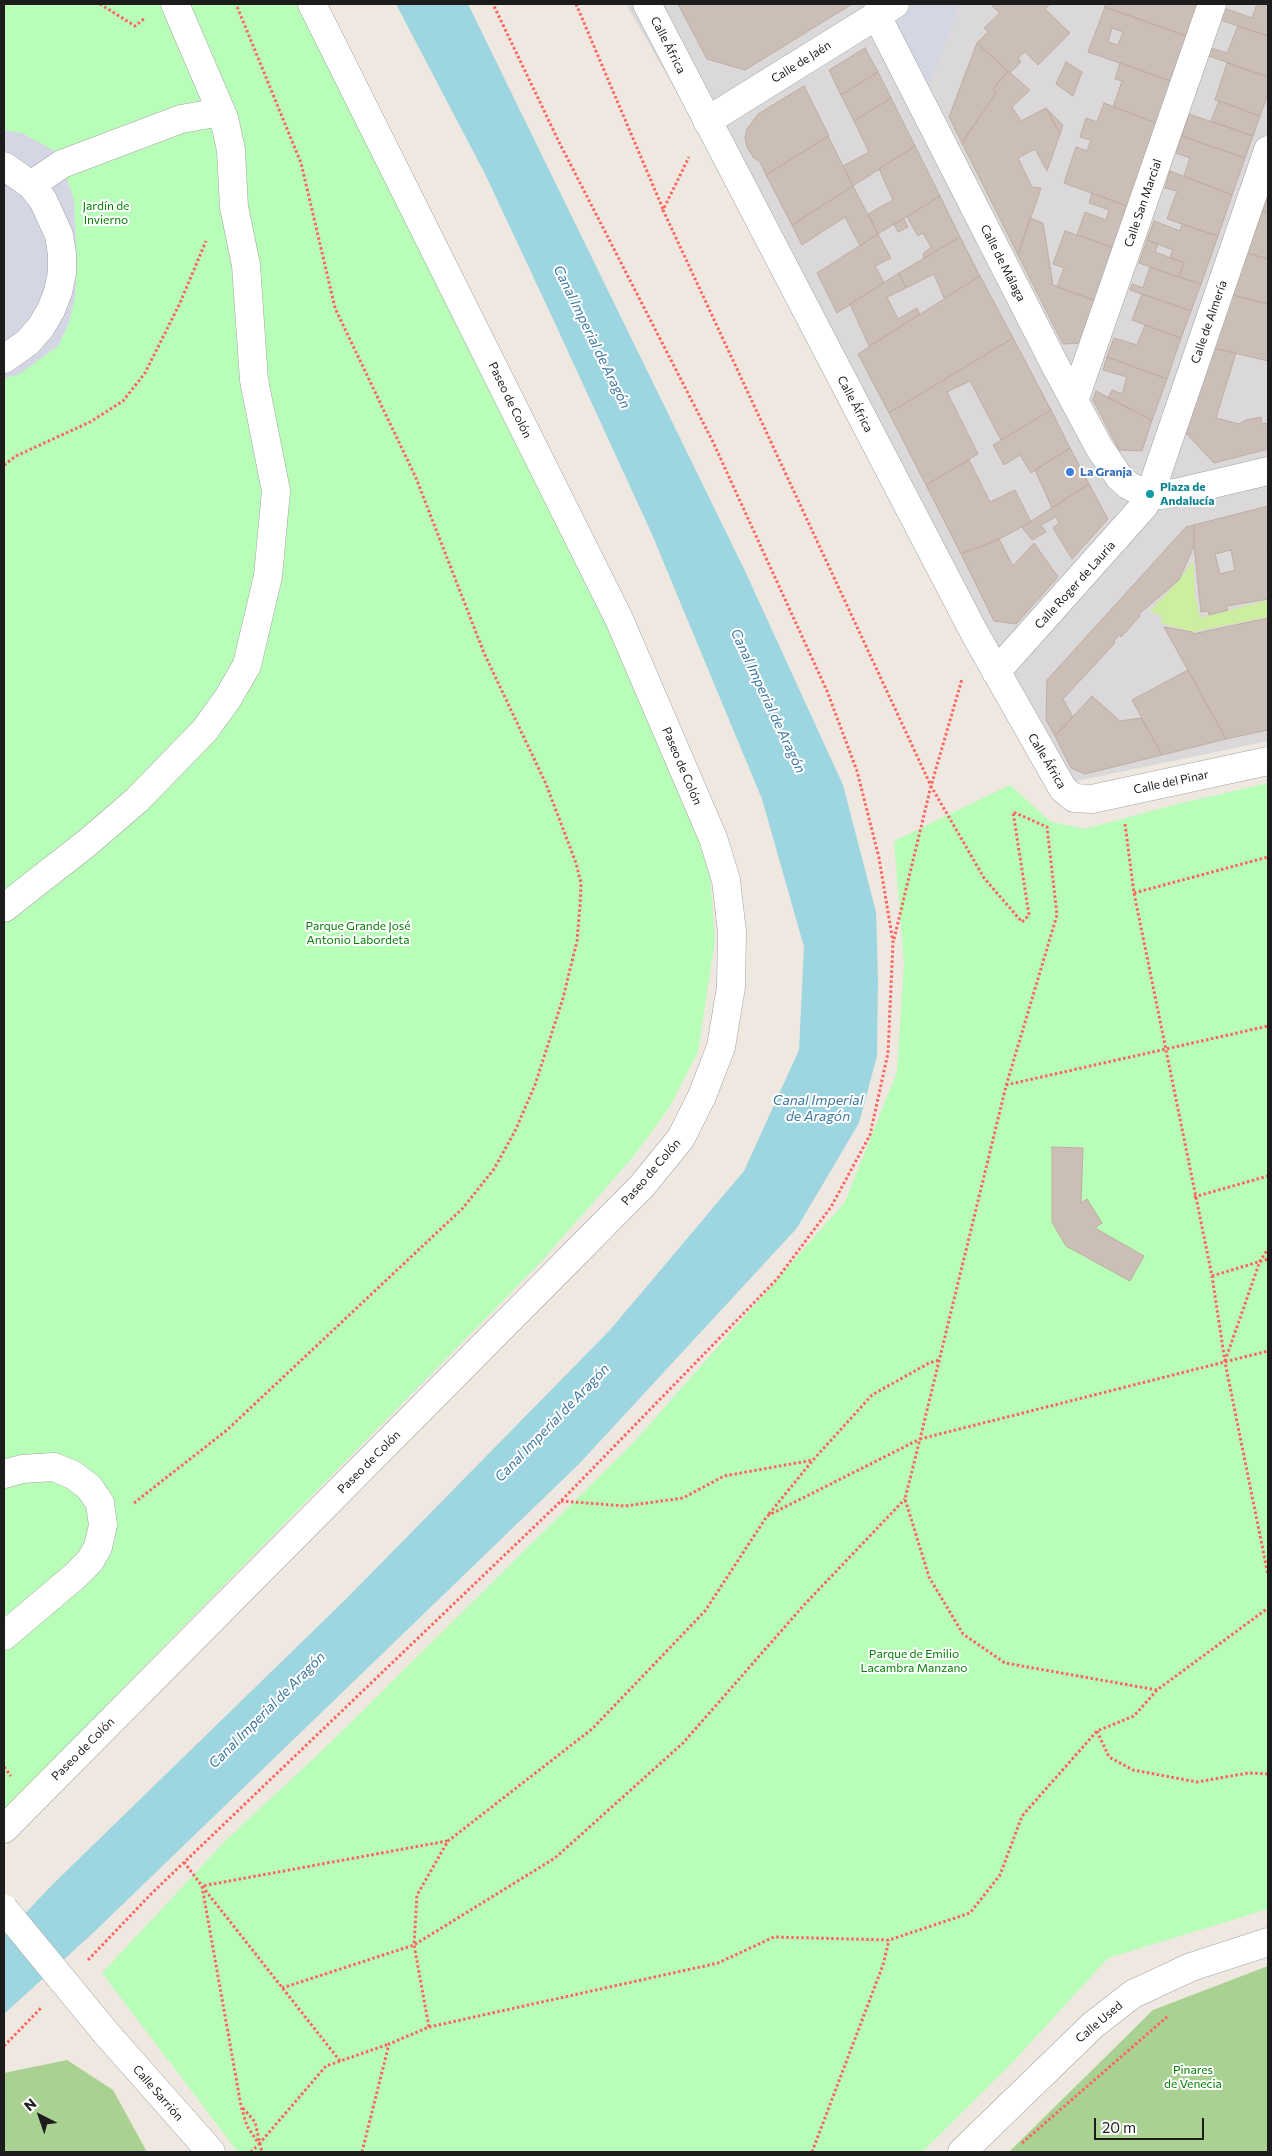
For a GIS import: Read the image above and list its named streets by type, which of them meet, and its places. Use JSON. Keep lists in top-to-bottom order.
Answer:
{
  "streets": {
    "street": [
      "Calle África",
      "Calle de Jaén",
      "Calle San Marcial",
      "Calle de Málaga",
      "Calle de Almería",
      "Paseo de Colón",
      "Calle Roger de Lauria",
      "Calle del Pinar",
      "Calle Used",
      "Calle Sarrión"
    ]
  },
  "crossings": [
    ["Calle África", "Calle de Jaén"],
    ["Calle África", "Calle Roger de Lauria"],
    ["Calle África", "Calle del Pinar"],
    ["Calle de Jaén", "Calle de Málaga"],
    ["Calle San Marcial", "Calle de Málaga"],
    ["Calle de Málaga", "Calle de Almería"],
    ["Calle de Málaga", "Calle Roger de Lauria"],
    ["Calle de Almería", "Calle Roger de Lauria"]
  ],
  "water": ["Canal Imperial de Aragón"],
  "parks": [
    "Jardín de Invierno",
    "Parque Grande José Antonio Labordeta",
    "Parque de Emilio Lacambra Manzano",
    "Pinares de Venecia"
  ],
  "places": ["La Granja", "Plaza de Andalucía"],
  "scale_bar": "20 m",
  "north": "top left"
}
